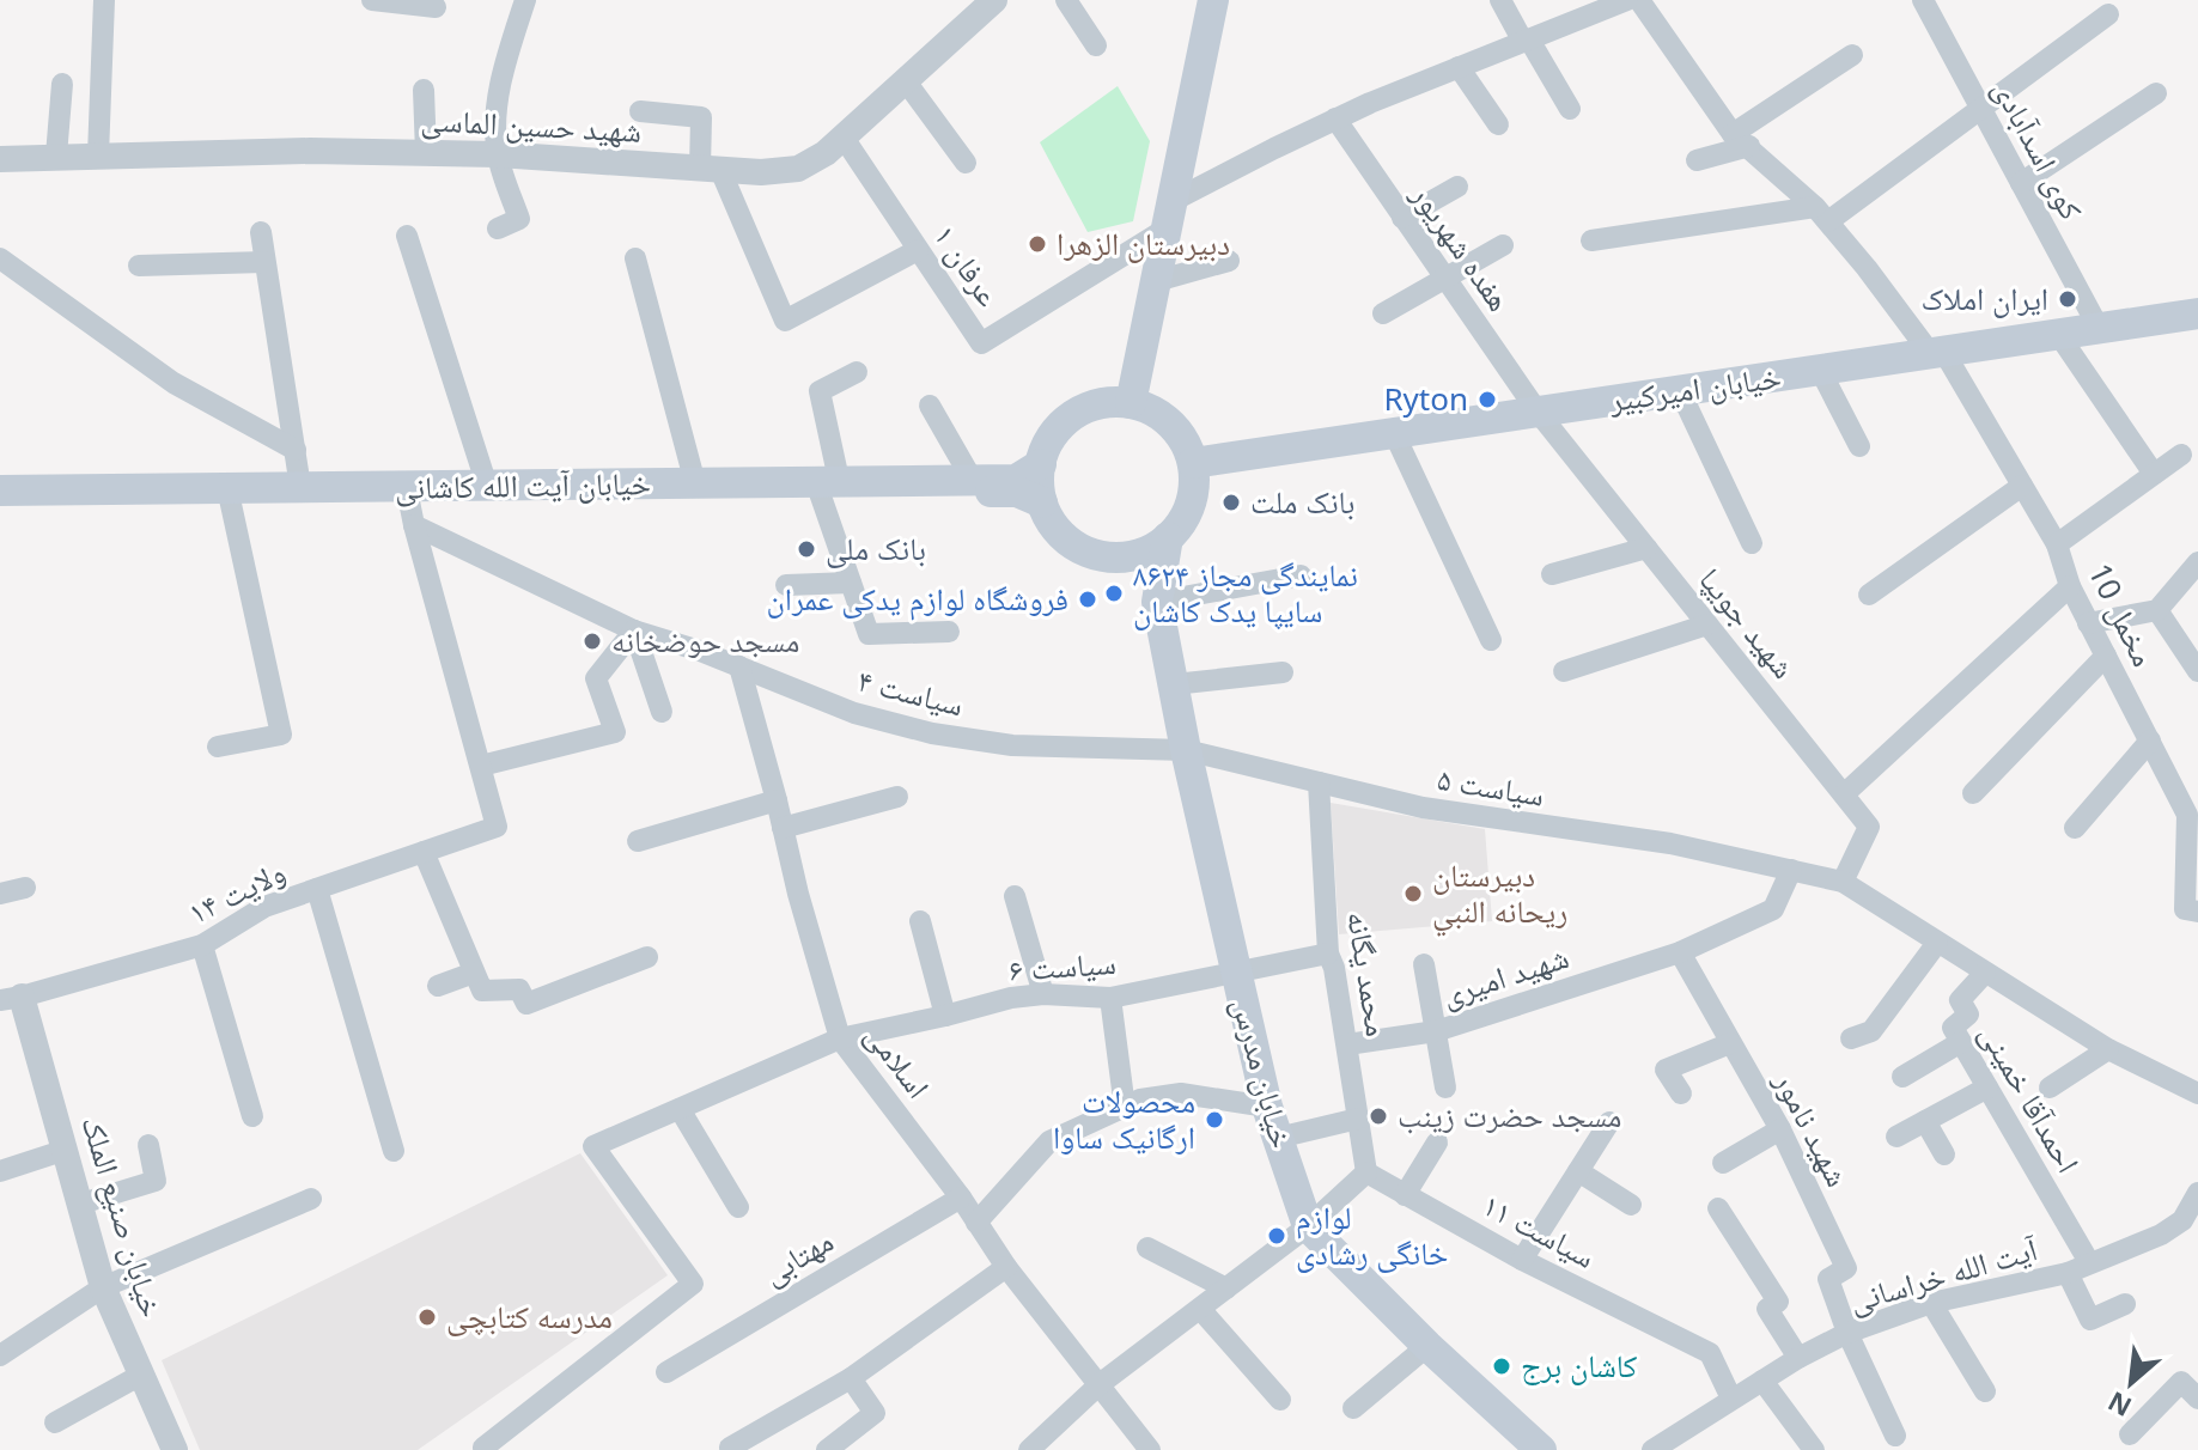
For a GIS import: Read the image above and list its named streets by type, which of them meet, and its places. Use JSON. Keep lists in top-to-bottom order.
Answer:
{
  "streets": {
    "main road": ["خیابان امیرکبیر", "خیابان آیت الله کاشانی", "خیابان مدرس"],
    "street": [
      "شهید حسین الماسی",
      "کوی اسدآبادی",
      "هفده شهریور",
      "عرفان ۱",
      "مخمل 10",
      "شهید جویپا",
      "سیاست ۴",
      "سیاست ۵",
      "ولایت ۱۴",
      "سیاست ۶",
      "محمد یگانه",
      "شهید امیری",
      "اسلامی",
      "احمدآقا خمینی",
      "شهید نامور",
      "خیابان صنیع الملک",
      "سیاست ۱۱",
      "مهتابی",
      "آیت الله خراسانی"
    ]
  },
  "crossings": [
    ["شهید حسین الماسی", "عرفان ۱"],
    ["کوی اسدآبادی", "خیابان امیرکبیر"],
    ["هفده شهریور", "خیابان امیرکبیر"],
    ["هفده شهریور", "شهید جویپا"],
    ["خیابان امیرکبیر", "خیابان آیت الله کاشانی"],
    ["خیابان امیرکبیر", "مخمل 10"],
    ["خیابان امیرکبیر", "شهید جویپا"],
    ["خیابان آیت الله کاشانی", "سیاست ۴"],
    ["شهید جویپا", "سیاست ۵"],
    ["سیاست ۴", "سیاست ۵"],
    ["سیاست ۴", "اسلامی"],
    ["سیاست ۴", "خیابان مدرس"],
    ["سیاست ۵", "محمد یگانه"],
    ["سیاست ۵", "شهید امیری"],
    ["سیاست ۵", "خیابان مدرس"],
    ["سیاست ۵", "احمدآقا خمینی"],
    ["ولایت ۱۴", "خیابان صنیع الملک"],
    ["سیاست ۶", "محمد یگانه"],
    ["سیاست ۶", "اسلامی"],
    ["سیاست ۶", "خیابان مدرس"],
    ["محمد یگانه", "شهید امیری"],
    ["محمد یگانه", "سیاست ۱۱"],
    ["شهید امیری", "شهید نامور"],
    ["اسلامی", "مهتابی"],
    ["احمدآقا خمینی", "آیت الله خراسانی"],
    ["شهید نامور", "آیت الله خراسانی"],
    ["سیاست ۱۱", "آیت الله خراسانی"]
  ],
  "places": [
    "دبیرستان الزهرا",
    "ایران املاک",
    "Ryton",
    "بانک ملت",
    "بانک ملی",
    "نمایندگی مجاز ۸۶۲۴ سایپا یدک کاشان",
    "فروشگاه لوازم یدکی عمران",
    "مسجد حوضخانه",
    "دبيرستان ريحانه النبي",
    "مسجد حضرت زینب",
    "محصولات ارگانیک ساوا",
    "لوازم خانگی رشادی",
    "مدرسه کتابچی",
    "کاشان برج"
  ],
  "north": "bottom left"
}
